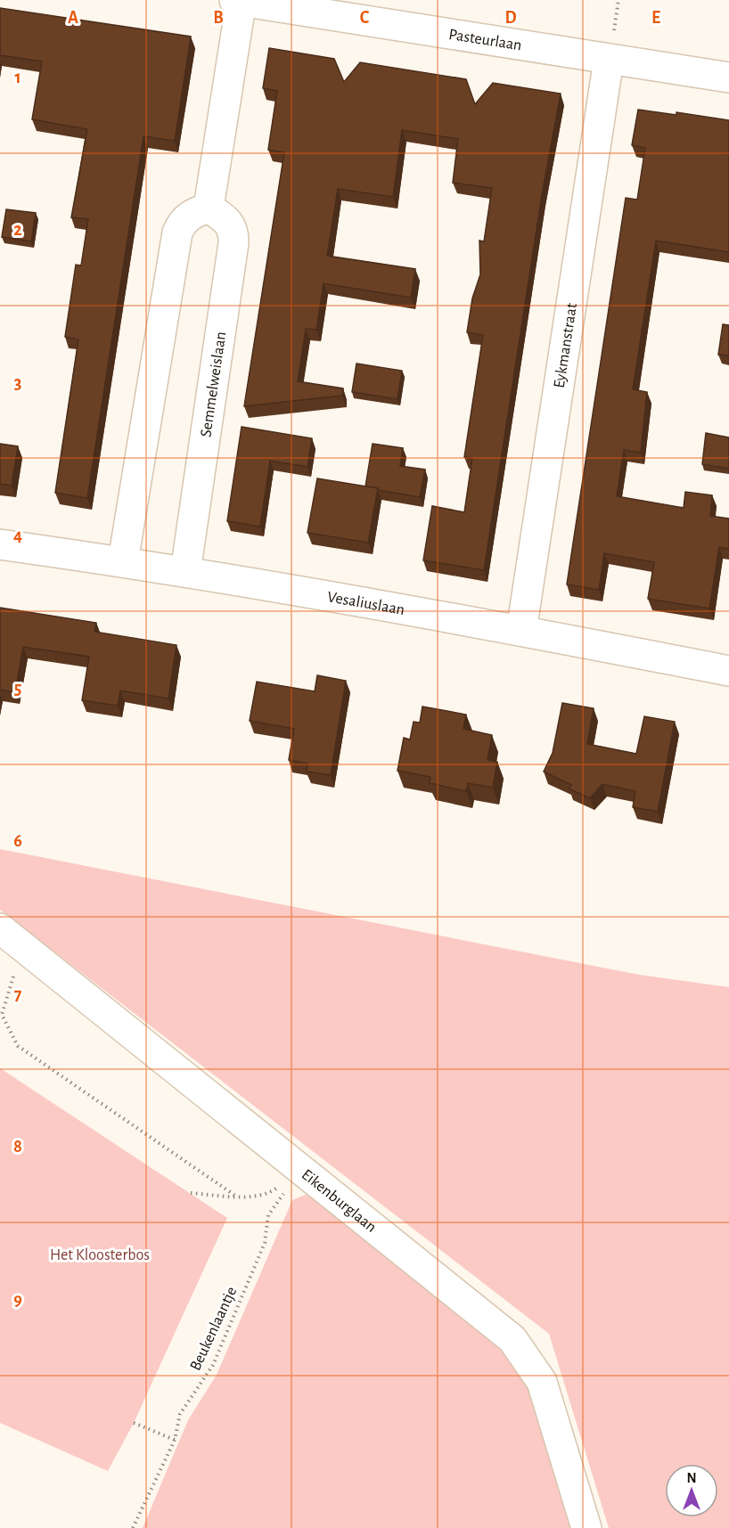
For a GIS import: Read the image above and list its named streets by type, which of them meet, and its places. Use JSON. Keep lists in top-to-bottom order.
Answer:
{
  "streets": {
    "street": [
      "Pasteurlaan",
      "Eykmanstraat",
      "Semmelweislaan",
      "Vesaliuslaan",
      "Eikenburglaan"
    ],
    "path": ["Beukenlaantje"]
  },
  "crossings": [
    ["Pasteurlaan", "Eykmanstraat"],
    ["Eykmanstraat", "Vesaliuslaan"],
    ["Semmelweislaan", "Vesaliuslaan"],
    ["Eikenburglaan", "Beukenlaantje"]
  ],
  "parks": ["Het Kloosterbos"],
  "north": "top",
  "grid": {
    "columns": [
      "A",
      "B",
      "C",
      "D",
      "E"
    ],
    "rows": [
      "1",
      "2",
      "3",
      "4",
      "5",
      "6",
      "7",
      "8",
      "9"
    ]
  }
}
